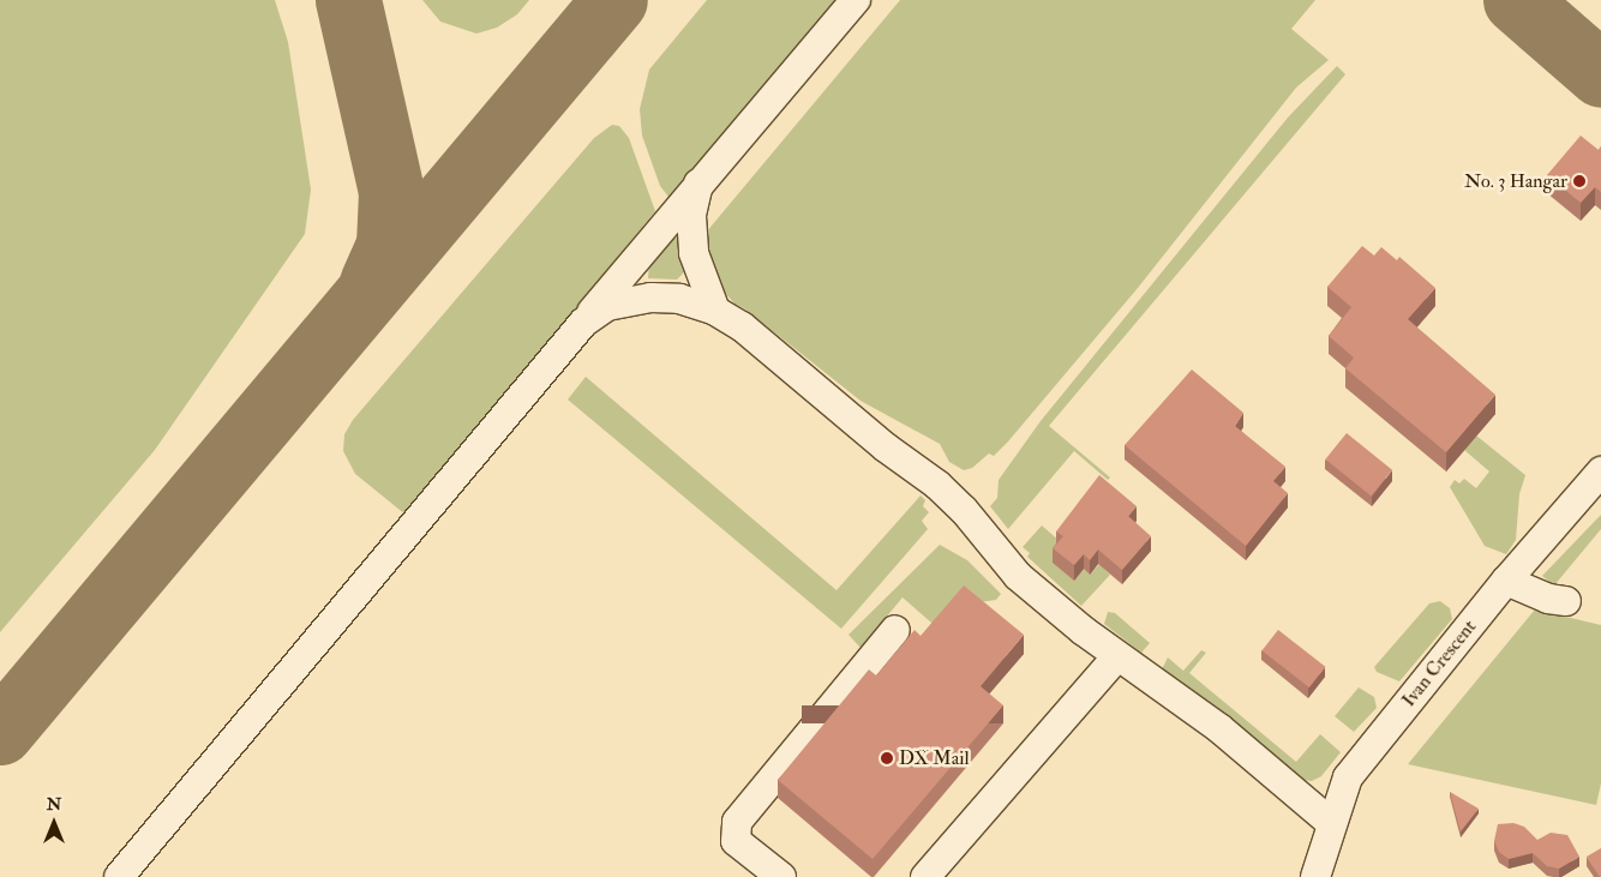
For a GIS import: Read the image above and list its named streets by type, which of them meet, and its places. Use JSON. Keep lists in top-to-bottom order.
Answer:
{
  "streets": {
    "street": ["Ivan Crescent"]
  },
  "places": ["No. 3 Hangar", "DX Mail"],
  "north": "top"
}
